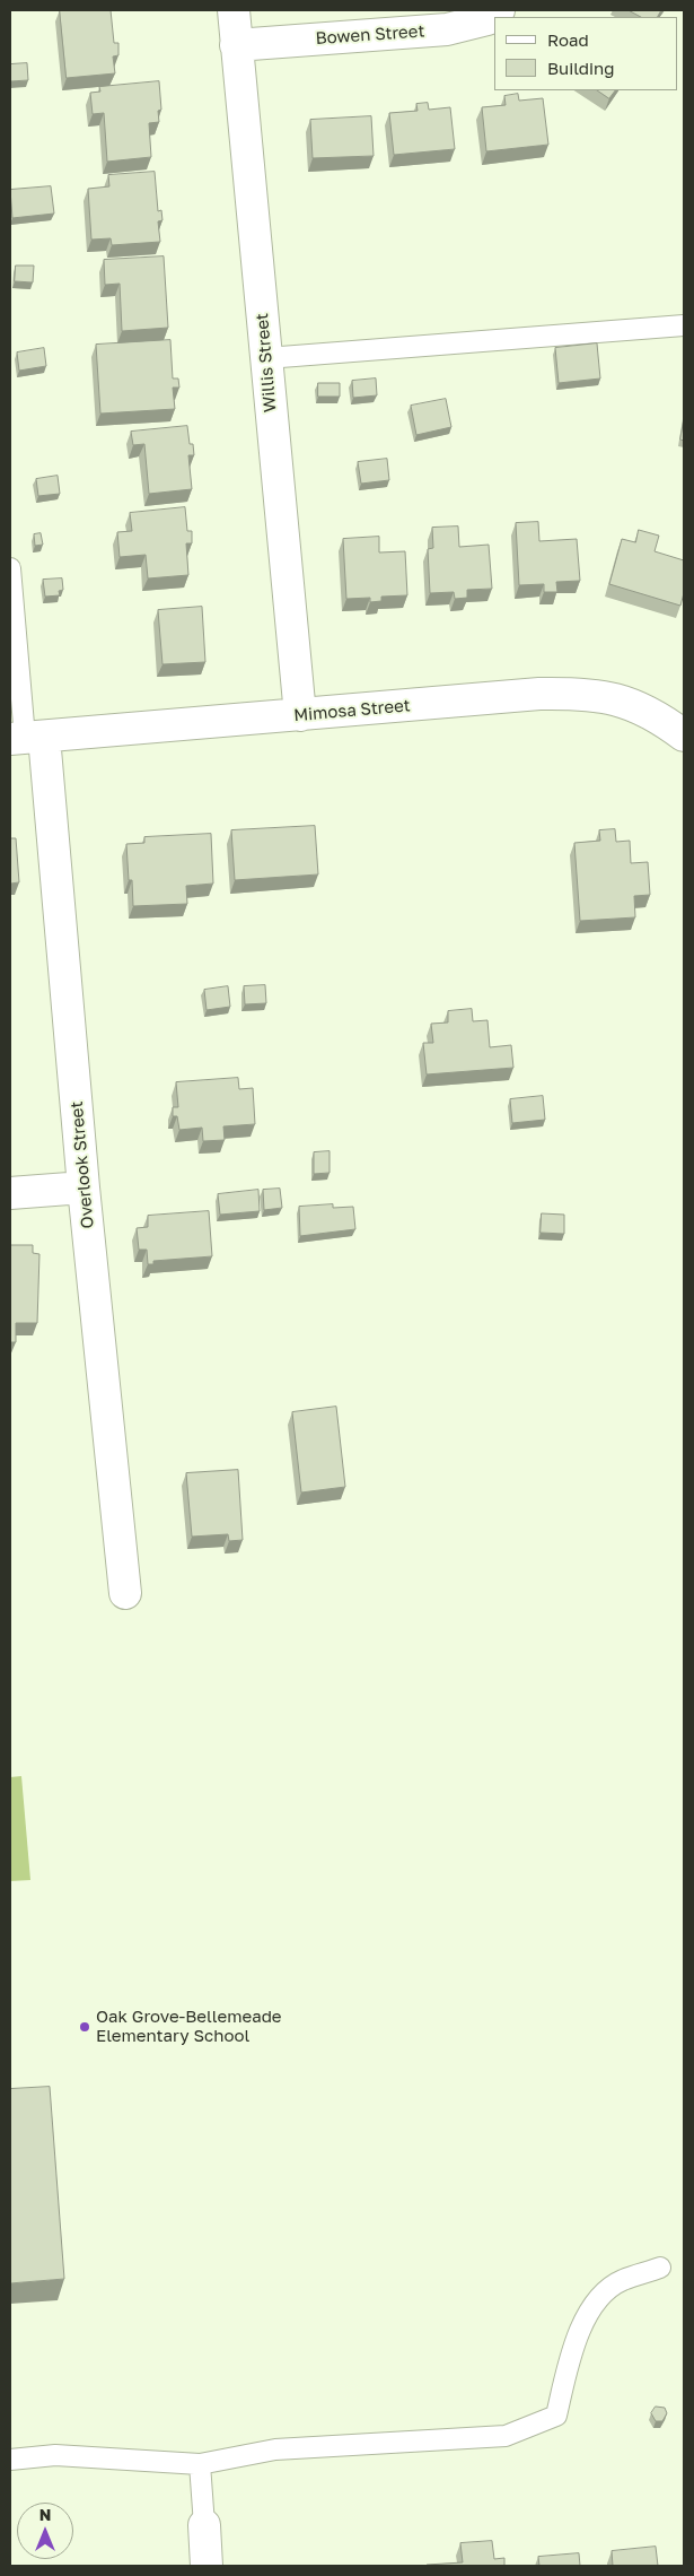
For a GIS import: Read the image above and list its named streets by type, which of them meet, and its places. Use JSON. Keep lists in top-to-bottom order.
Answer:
{
  "streets": {
    "street": [
      "Bowen Street",
      "Willis Street",
      "Mimosa Street",
      "Overlook Street"
    ]
  },
  "crossings": [
    ["Bowen Street", "Willis Street"],
    ["Willis Street", "Mimosa Street"],
    ["Mimosa Street", "Overlook Street"]
  ],
  "places": ["Oak Grove-Bellemeade Elementary School"],
  "legend": ["Road", "Building"],
  "north": "top"
}
